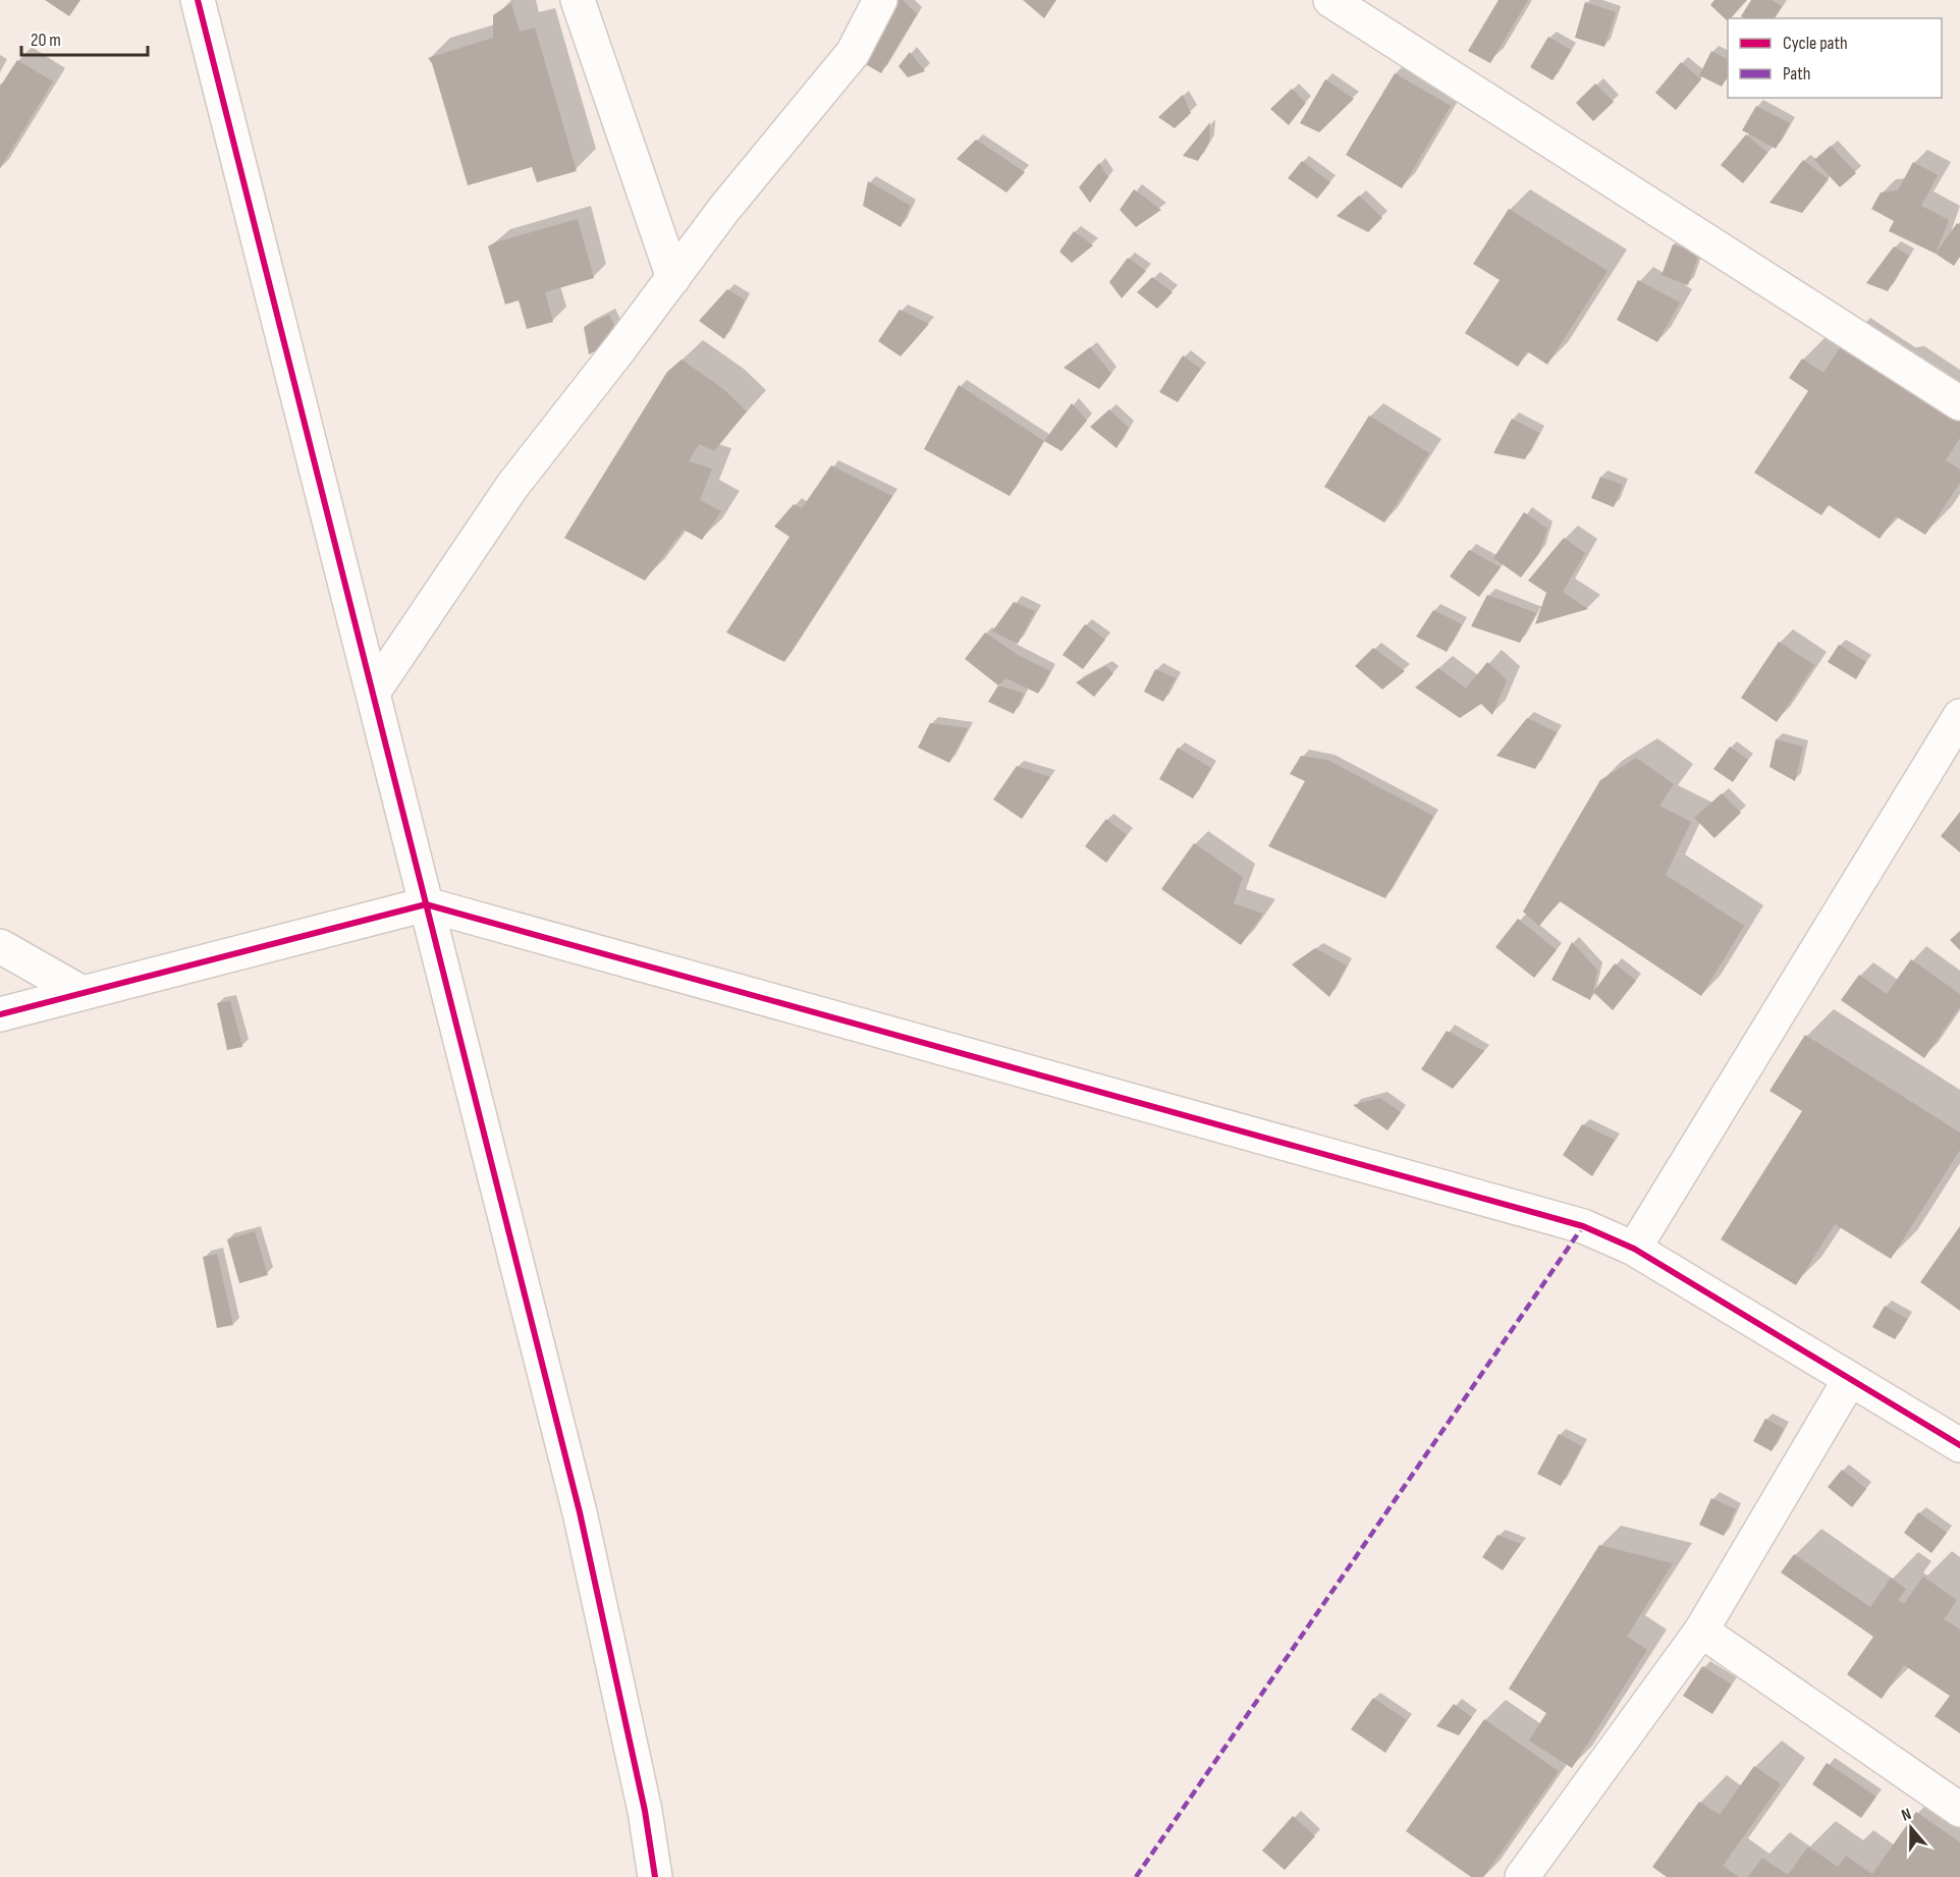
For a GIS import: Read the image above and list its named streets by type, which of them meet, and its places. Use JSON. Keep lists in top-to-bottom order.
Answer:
{
  "legend": ["Cycle path", "Path"],
  "scale_bar": "20 m",
  "north": "top"
}
